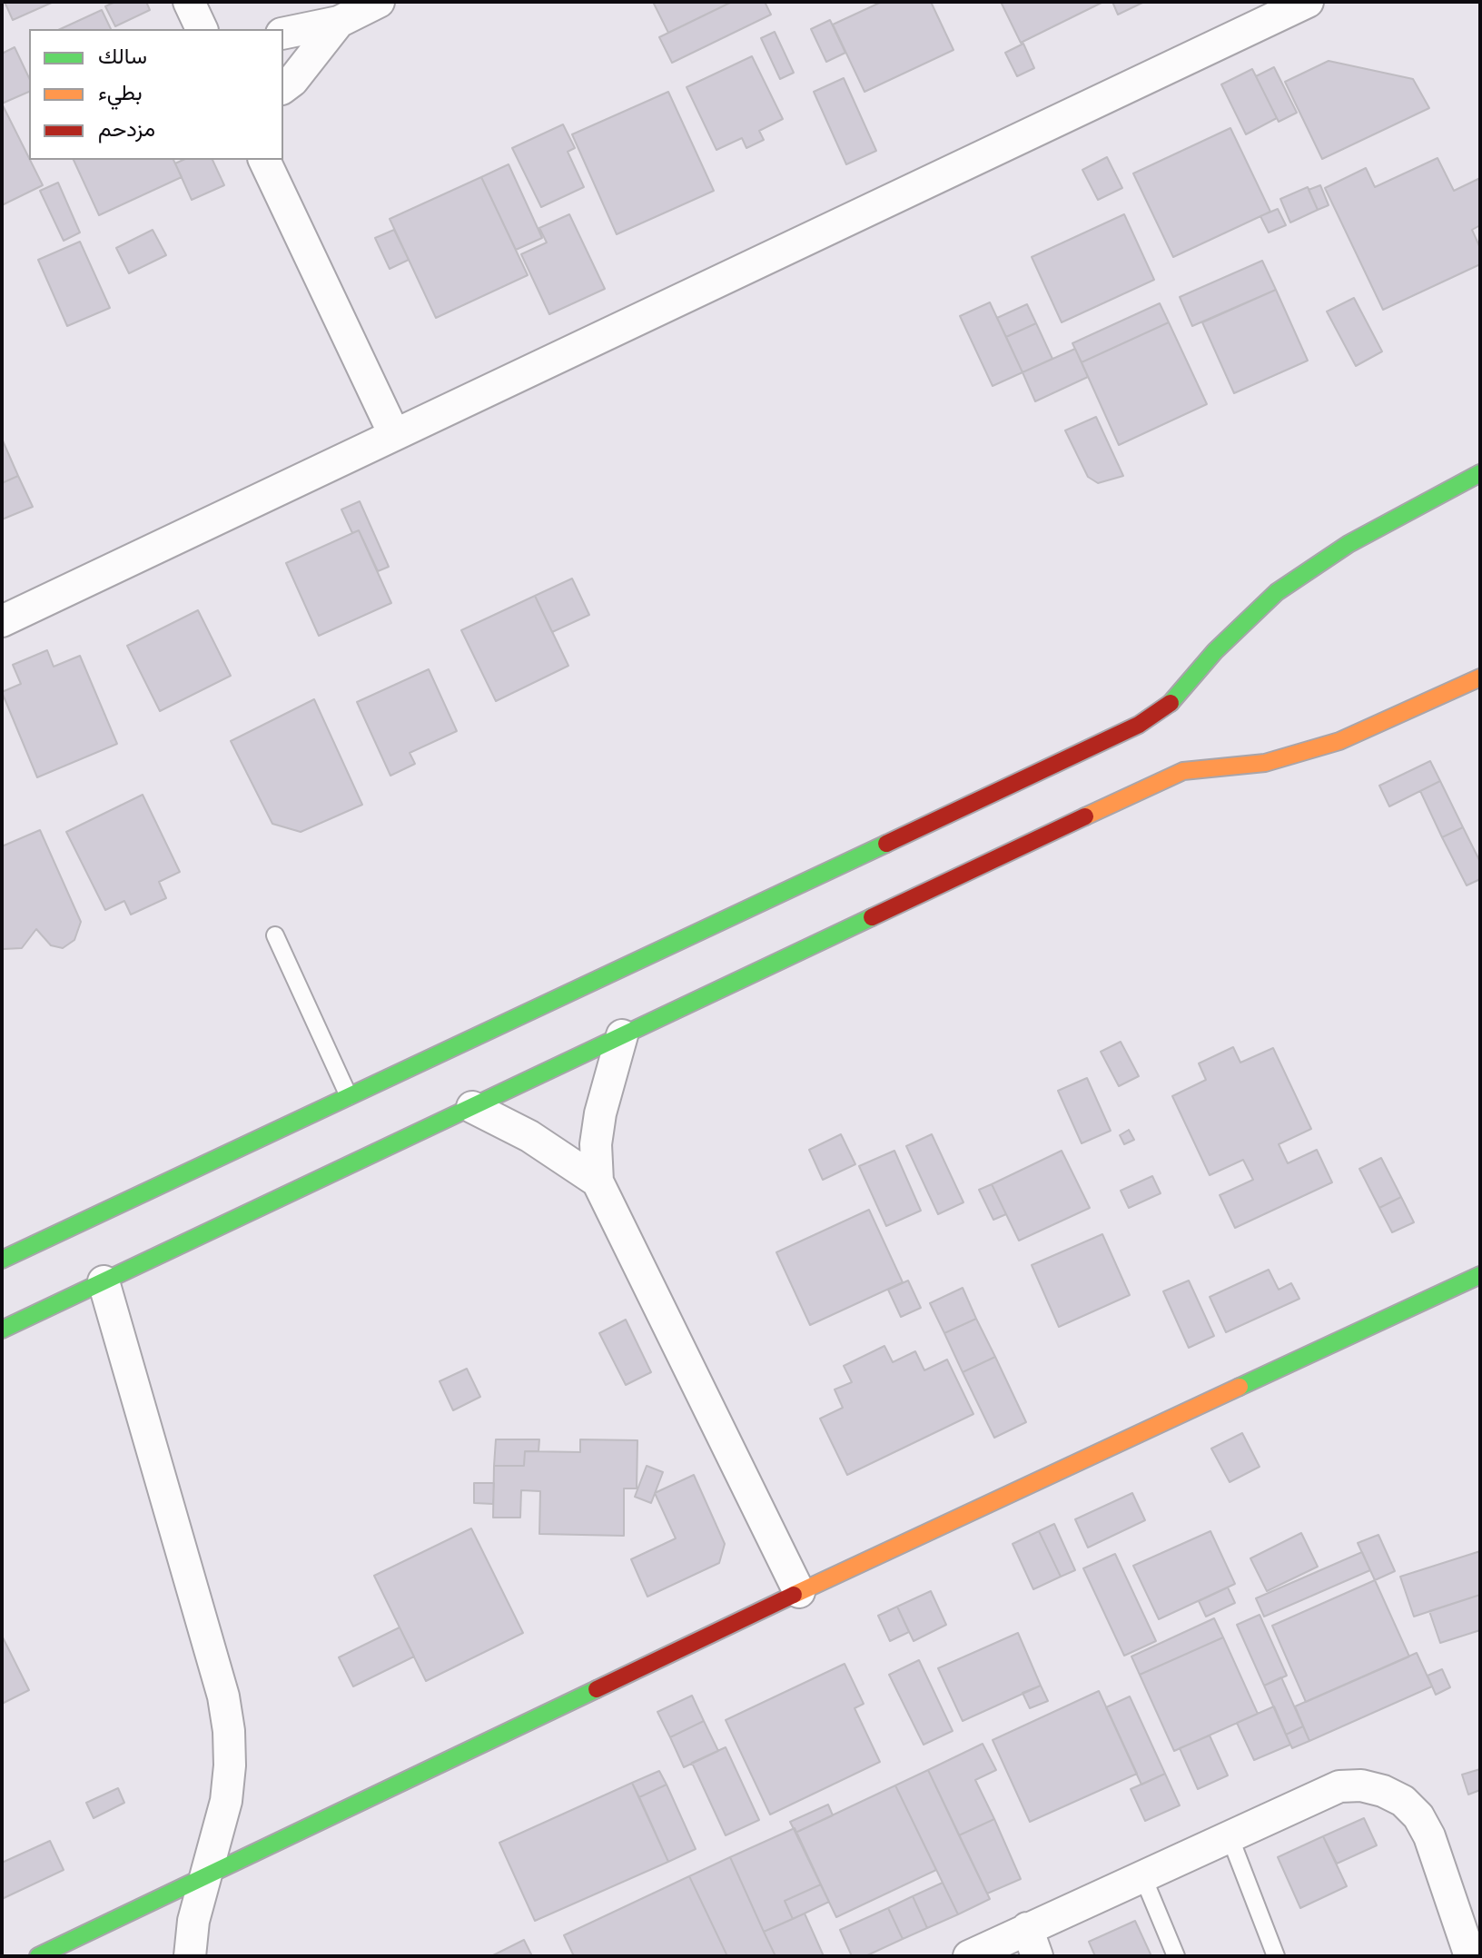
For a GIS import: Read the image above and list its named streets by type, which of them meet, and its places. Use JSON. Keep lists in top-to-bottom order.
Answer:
{
  "legend": ["سالك", "بطيء", "مزدحم"]
}
